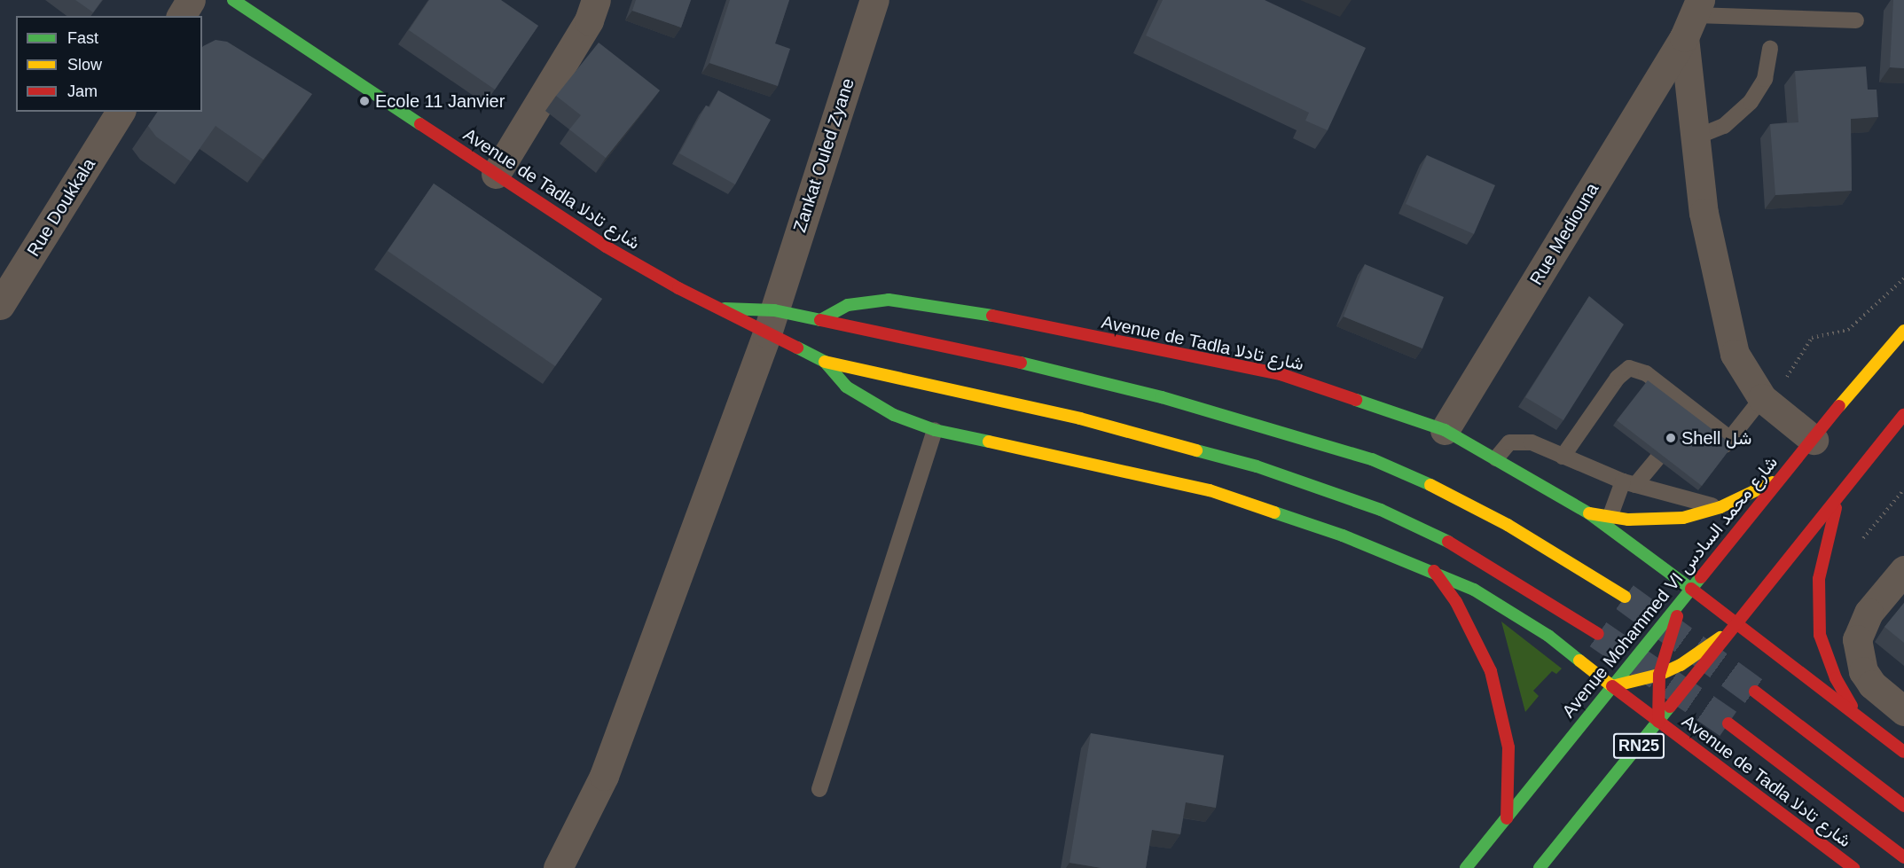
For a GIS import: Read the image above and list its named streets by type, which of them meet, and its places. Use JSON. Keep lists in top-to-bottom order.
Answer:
{
  "streets": {
    "main road": ["Avenue de Tadla شارع تادلا", "Avenue Mohammed VI شارع محمد السادس", "RN25"],
    "street": ["Zankat Ouled Zyane", "Rue Doukkala", "Rue Mediouna"]
  },
  "crossings": [
    ["Zankat Ouled Zyane", "Avenue de Tadla شارع تادلا"],
    ["Avenue de Tadla شارع تادلا", "Rue Mediouna"],
    ["Avenue de Tadla شارع تادلا", "Avenue Mohammed VI شارع محمد السادس"],
    ["Avenue de Tadla شارع تادلا", "RN25"]
  ],
  "places": ["Ecole 11 Janvier", "Shell شل"],
  "legend": ["Fast", "Slow", "Jam"]
}
